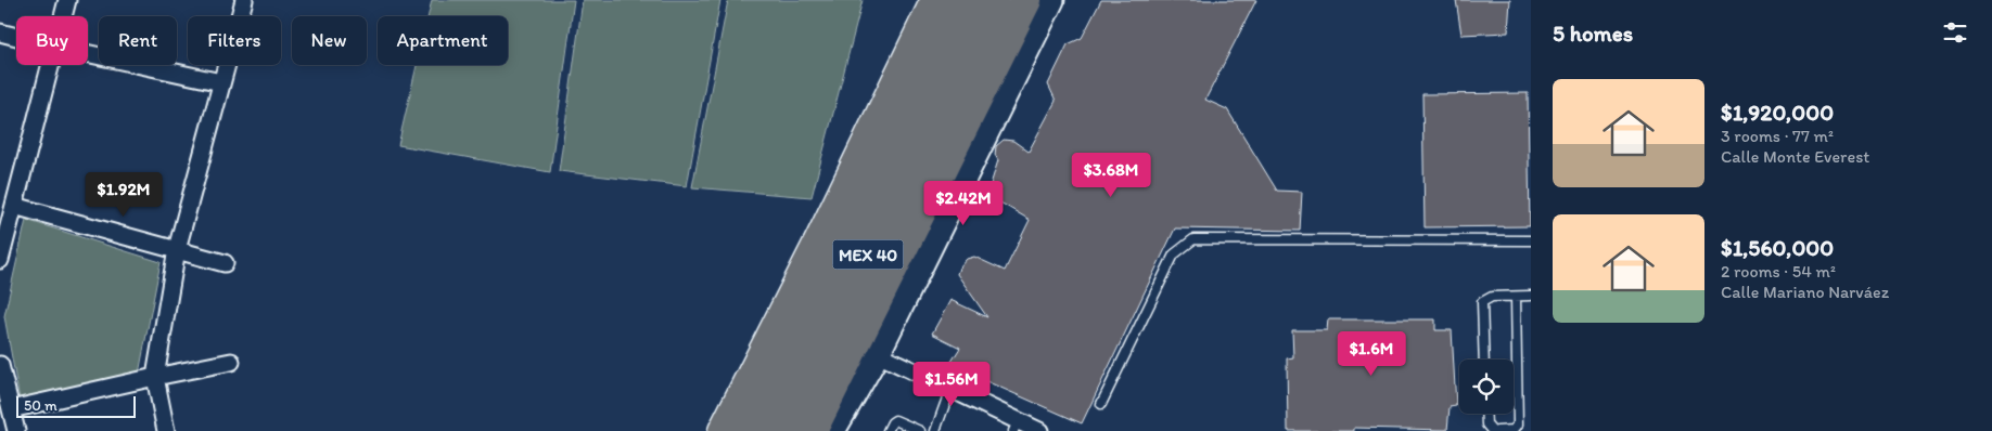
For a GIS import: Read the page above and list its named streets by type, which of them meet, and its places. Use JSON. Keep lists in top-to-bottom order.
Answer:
{
  "streets": {
    "highway": ["MEX 40"]
  },
  "scale_bar": "50 m",
  "page": {
    "heading": "5 homes",
    "chip": [
      "Buy",
      "Rent",
      "Filters",
      "New",
      "Apartment"
    ],
    "list": [
      {
        "name": "$1,920,000",
        "note": "3 rooms · 77 m² · Calle Monte Everest"
      },
      {
        "name": "$1,560,000",
        "note": "2 rooms · 54 m² · Calle Mariano Narváez"
      }
    ],
    "price": [
      "$3.68M",
      "$1.92M",
      "$2.42M",
      "$1.6M",
      "$1.56M"
    ],
    "scale": "50 m"
  }
}
